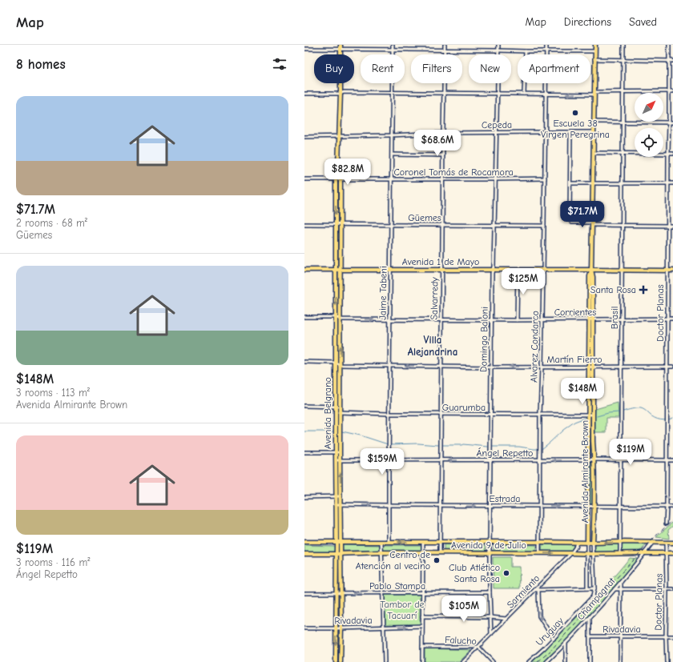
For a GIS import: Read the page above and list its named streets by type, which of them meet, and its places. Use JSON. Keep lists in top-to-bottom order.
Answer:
{
  "streets": {
    "main road": [
      "Avenida 1 de Mayo",
      "Avenida Belgrano",
      "Avenida Almirante Brown",
      "Avenida 9 de Julio"
    ],
    "street": [
      "Cepeda",
      "Coronel Tomás de Rocamora",
      "Güemes",
      "Jaime Tabeni",
      "Salvarredy",
      "Corrientes",
      "Doctor Planas",
      "Brasil",
      "Domingo Baloni",
      "Alvarez Condarco",
      "Martín Fierro",
      "Guarumba",
      "Ángel Repetto",
      "Estrada",
      "Pablo Stampa",
      "Sarmiento",
      "Champagnat",
      "Rivadavia",
      "Uruguay",
      "Falucho"
    ]
  },
  "crossings": [
    ["Cepeda", "Jaime Tabeni"],
    ["Cepeda", "Salvarredy"],
    ["Cepeda", "Domingo Baloni"],
    ["Cepeda", "Alvarez Condarco"],
    ["Cepeda", "Avenida Belgrano"],
    ["Cepeda", "Avenida Almirante Brown"],
    ["Coronel Tomás de Rocamora", "Jaime Tabeni"],
    ["Coronel Tomás de Rocamora", "Salvarredy"],
    ["Coronel Tomás de Rocamora", "Domingo Baloni"],
    ["Coronel Tomás de Rocamora", "Alvarez Condarco"],
    ["Coronel Tomás de Rocamora", "Avenida Belgrano"],
    ["Güemes", "Jaime Tabeni"],
    ["Güemes", "Salvarredy"],
    ["Güemes", "Domingo Baloni"],
    ["Güemes", "Alvarez Condarco"],
    ["Güemes", "Avenida Belgrano"],
    ["Avenida 1 de Mayo", "Jaime Tabeni"],
    ["Avenida 1 de Mayo", "Salvarredy"],
    ["Avenida 1 de Mayo", "Doctor Planas"],
    ["Avenida 1 de Mayo", "Brasil"],
    ["Avenida 1 de Mayo", "Domingo Baloni"],
    ["Avenida 1 de Mayo", "Alvarez Condarco"],
    ["Avenida 1 de Mayo", "Avenida Belgrano"],
    ["Avenida 1 de Mayo", "Avenida Almirante Brown"],
    ["Jaime Tabeni", "Corrientes"],
    ["Jaime Tabeni", "Martín Fierro"],
    ["Jaime Tabeni", "Guarumba"],
    ["Jaime Tabeni", "Ángel Repetto"],
    ["Jaime Tabeni", "Estrada"],
    ["Jaime Tabeni", "Avenida 9 de Julio"],
    ["Salvarredy", "Corrientes"],
    ["Salvarredy", "Martín Fierro"],
    ["Salvarredy", "Guarumba"],
    ["Salvarredy", "Ángel Repetto"],
    ["Salvarredy", "Estrada"],
    ["Salvarredy", "Avenida 9 de Julio"],
    ["Corrientes", "Doctor Planas"],
    ["Corrientes", "Brasil"],
    ["Corrientes", "Domingo Baloni"],
    ["Corrientes", "Alvarez Condarco"],
    ["Corrientes", "Avenida Belgrano"],
    ["Corrientes", "Avenida Almirante Brown"],
    ["Doctor Planas", "Martín Fierro"],
    ["Doctor Planas", "Ángel Repetto"],
    ["Doctor Planas", "Estrada"],
    ["Doctor Planas", "Avenida 9 de Julio"],
    ["Doctor Planas", "Rivadavia"],
    ["Brasil", "Martín Fierro"],
    ["Brasil", "Ángel Repetto"],
    ["Brasil", "Estrada"],
    ["Brasil", "Avenida 9 de Julio"],
    ["Domingo Baloni", "Martín Fierro"],
    ["Domingo Baloni", "Guarumba"],
    ["Domingo Baloni", "Ángel Repetto"],
    ["Domingo Baloni", "Estrada"],
    ["Domingo Baloni", "Avenida 9 de Julio"],
    ["Domingo Baloni", "Pablo Stampa"],
    ["Domingo Baloni", "Sarmiento"],
    ["Alvarez Condarco", "Martín Fierro"],
    ["Alvarez Condarco", "Guarumba"],
    ["Alvarez Condarco", "Ángel Repetto"],
    ["Alvarez Condarco", "Estrada"],
    ["Alvarez Condarco", "Avenida 9 de Julio"],
    ["Martín Fierro", "Avenida Belgrano"],
    ["Martín Fierro", "Avenida Almirante Brown"],
    ["Guarumba", "Avenida Belgrano"],
    ["Guarumba", "Avenida Almirante Brown"],
    ["Avenida Belgrano", "Ángel Repetto"],
    ["Avenida Belgrano", "Estrada"],
    ["Avenida Belgrano", "Avenida 9 de Julio"],
    ["Avenida Belgrano", "Pablo Stampa"],
    ["Avenida Belgrano", "Rivadavia"],
    ["Ángel Repetto", "Avenida Almirante Brown"],
    ["Avenida Almirante Brown", "Estrada"],
    ["Avenida Almirante Brown", "Avenida 9 de Julio"],
    ["Avenida Almirante Brown", "Uruguay"],
    ["Avenida 9 de Julio", "Sarmiento"],
    ["Avenida 9 de Julio", "Champagnat"],
    ["Sarmiento", "Falucho"]
  ],
  "one_way": ["Estrada"],
  "districts": ["Villa Alejandrina"],
  "parks": ["Tambor de Tacuarí"],
  "places": {
    "other": ["Escuela 38 Virgen Peregrina", "Centro de Atención al vecino", "Club Atlético Santa Rosa"],
    "health": ["Santa Rosa"]
  },
  "north": "top right",
  "page": {
    "header": "Map",
    "nav": ["Map", "Directions", "Saved"],
    "heading": "8 homes",
    "chip": [
      "Buy",
      "Rent",
      "Filters",
      "New",
      "Apartment"
    ],
    "list": [
      {
        "name": "$71.7M",
        "note": "2 rooms · 68 m² · Güemes"
      },
      {
        "name": "$148M",
        "note": "3 rooms · 113 m² · Avenida Almirante Brown"
      },
      {
        "name": "$119M",
        "note": "3 rooms · 116 m² · Ángel Repetto"
      }
    ],
    "price": [
      "$68.6M",
      "$82.8M",
      "$71.7M",
      "$125M",
      "$148M",
      "$119M",
      "$159M",
      "$105M"
    ]
  }
}
